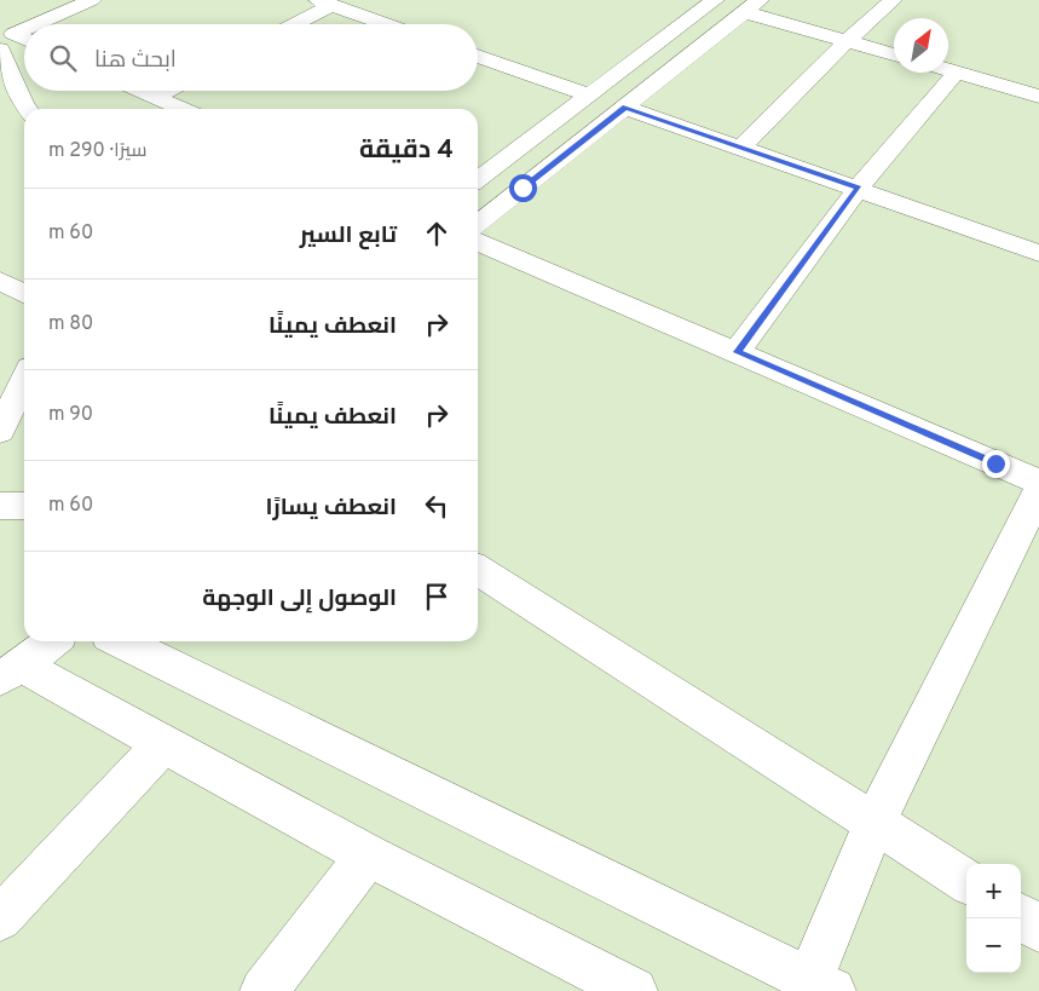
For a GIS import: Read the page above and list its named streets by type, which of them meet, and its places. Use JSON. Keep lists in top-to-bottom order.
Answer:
{
  "north": "top right",
  "page": {
    "search": "ابحث هنا",
    "heading": ["4 دقيقة", "سيرًا · 290 m"],
    "list": [
      ["تابع السير", "60 m"],
      ["انعطف يمينًا", "80 m"],
      ["انعطف يمينًا", "90 m"],
      ["انعطف يسارًا", "60 m"],
      "الوصول إلى الوجهة"
    ],
    "map_buttons": ["+", "−"]
  }
}
